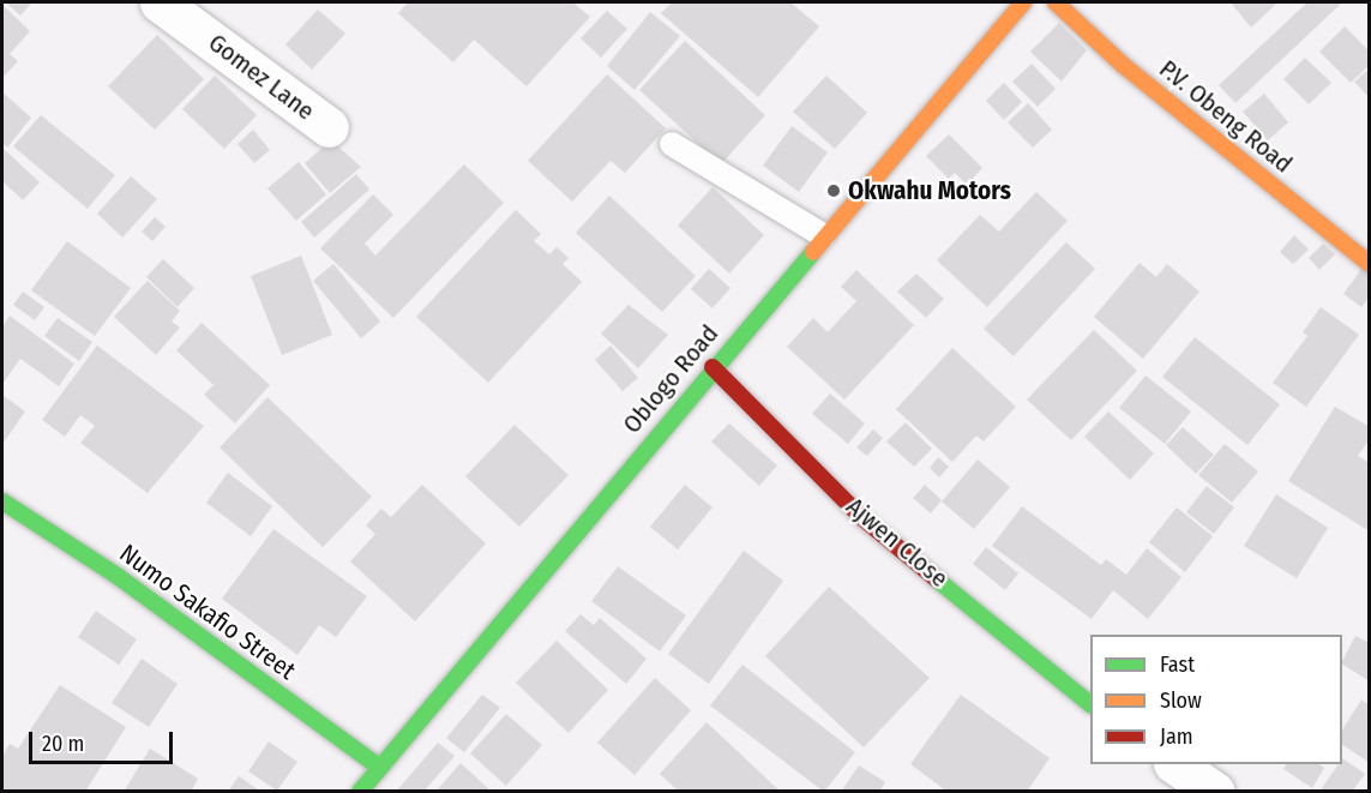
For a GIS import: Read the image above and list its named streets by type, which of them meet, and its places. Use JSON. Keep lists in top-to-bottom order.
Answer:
{
  "streets": {
    "street": [
      "Gomez Lane",
      "P.V. Obeng Road",
      "Oblogo Road",
      "Ajwen Close",
      "Numo Sakafio Street"
    ]
  },
  "crossings": [
    ["Oblogo Road", "Ajwen Close"],
    ["Oblogo Road", "Numo Sakafio Street"]
  ],
  "places": ["Okwahu Motors"],
  "legend": ["Fast", "Slow", "Jam"],
  "scale_bar": "20 m"
}
